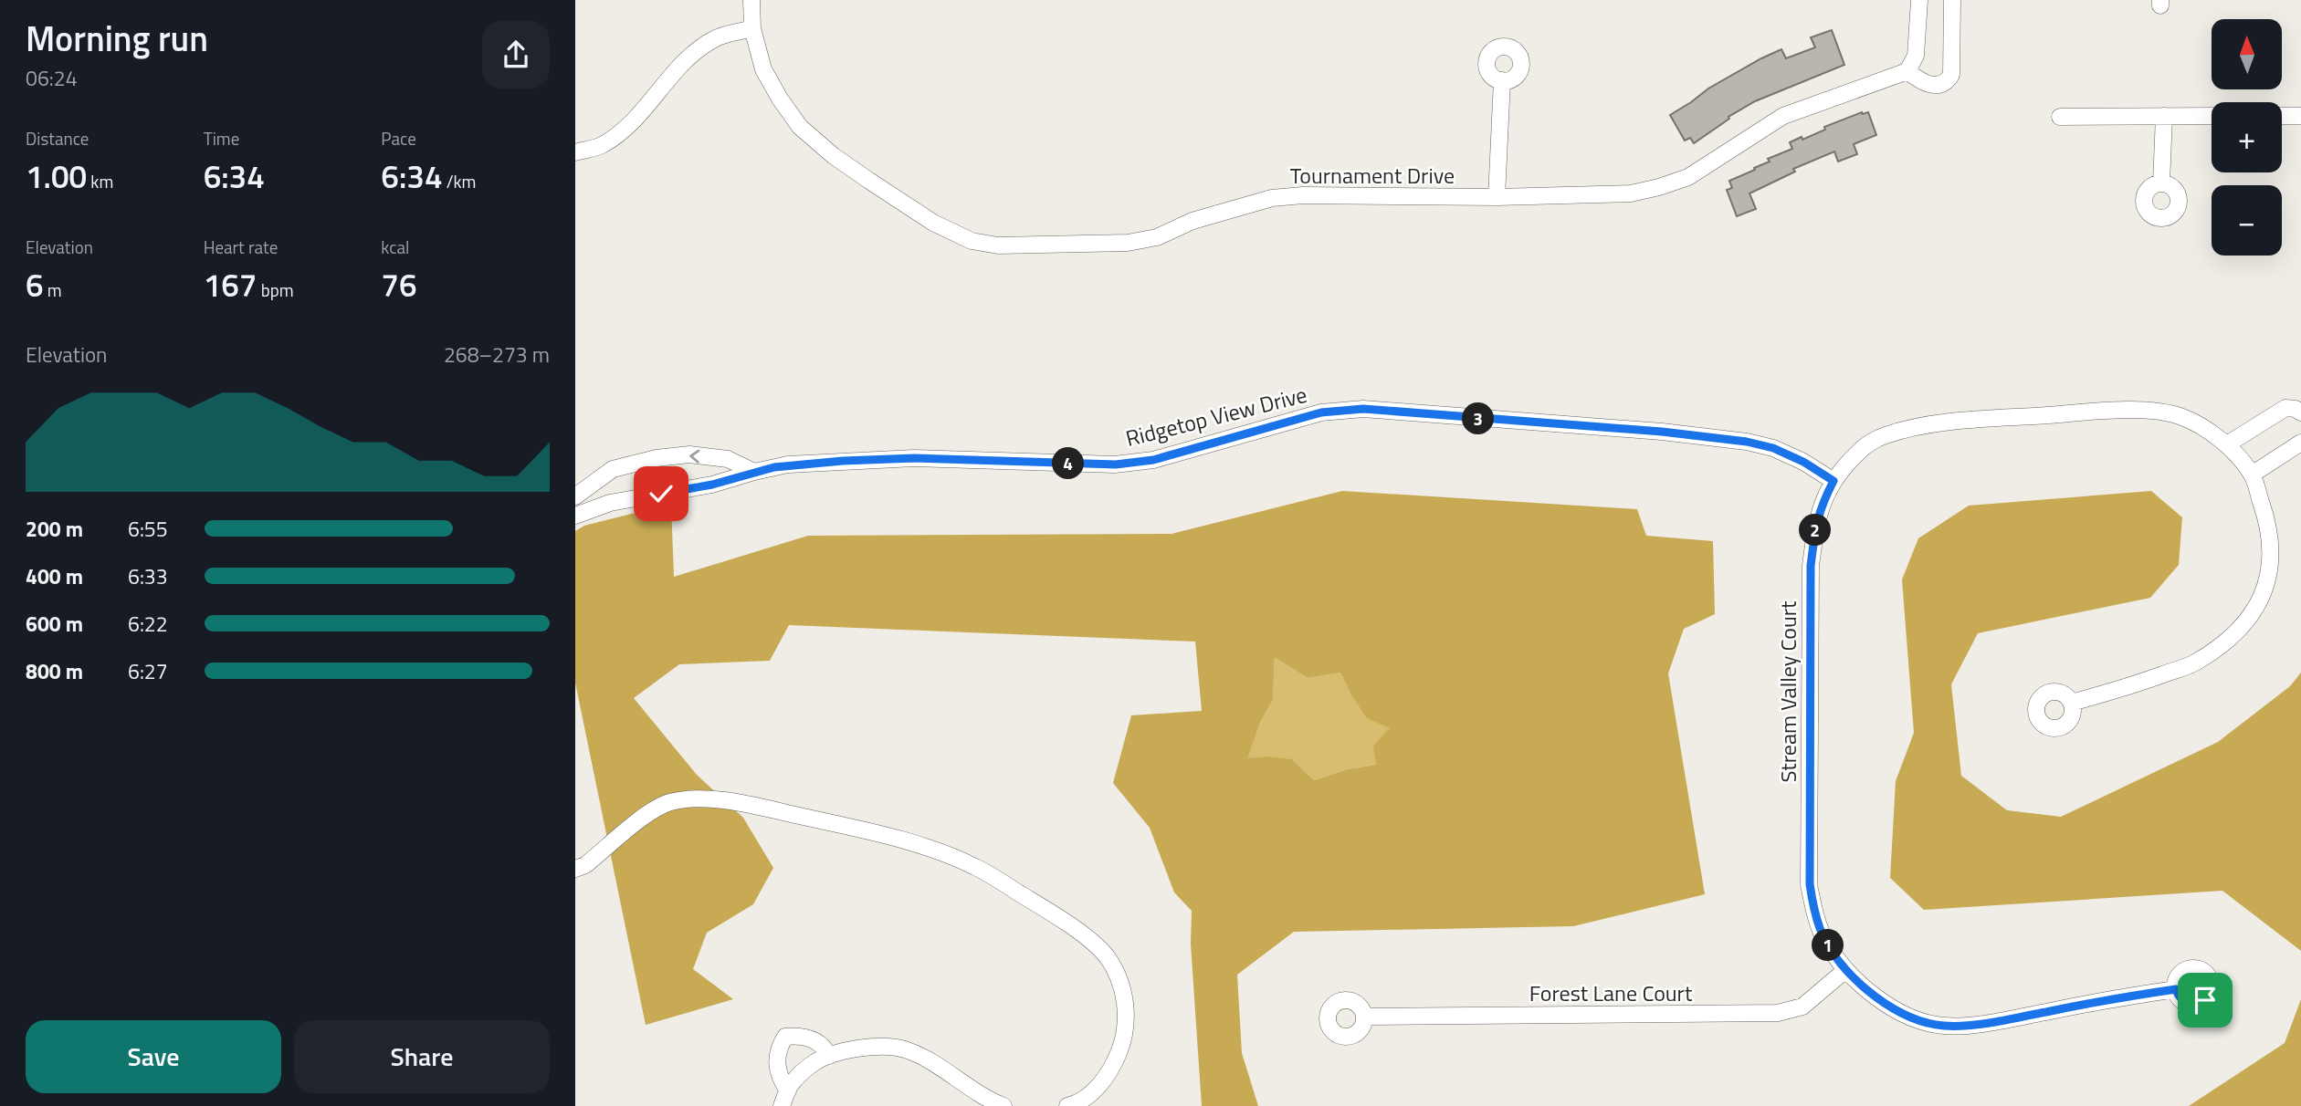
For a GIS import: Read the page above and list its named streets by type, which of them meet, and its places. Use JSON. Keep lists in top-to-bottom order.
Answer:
{
  "streets": {
    "street": [
      "Tournament Drive",
      "Ridgetop View Drive",
      "Stream Valley Court",
      "Forest Lane Court"
    ]
  },
  "crossings": [
    ["Ridgetop View Drive", "Stream Valley Court"],
    ["Stream Valley Court", "Forest Lane Court"]
  ],
  "north": "top",
  "page": {
    "heading": ["Morning run", "06:24"],
    "map_buttons": ["+", "−"],
    "stats": [
      ["Distance", "1.00 km"],
      ["Time", "6:34"],
      ["Pace", "6:34 /km"],
      ["Elevation", "6 m"],
      ["Heart rate", "167 bpm"],
      ["kcal", "76"]
    ],
    "chart": ["Elevation", "268–273 m"],
    "pins": [
      "3",
      "4",
      "2",
      "1"
    ],
    "list": [
      {
        "name": "200 m",
        "note": "6:55"
      },
      {
        "name": "400 m",
        "note": "6:33"
      },
      {
        "name": "600 m",
        "note": "6:22"
      },
      {
        "name": "800 m",
        "note": "6:27"
      }
    ],
    "buttons": ["Save", "Share"]
  }
}
